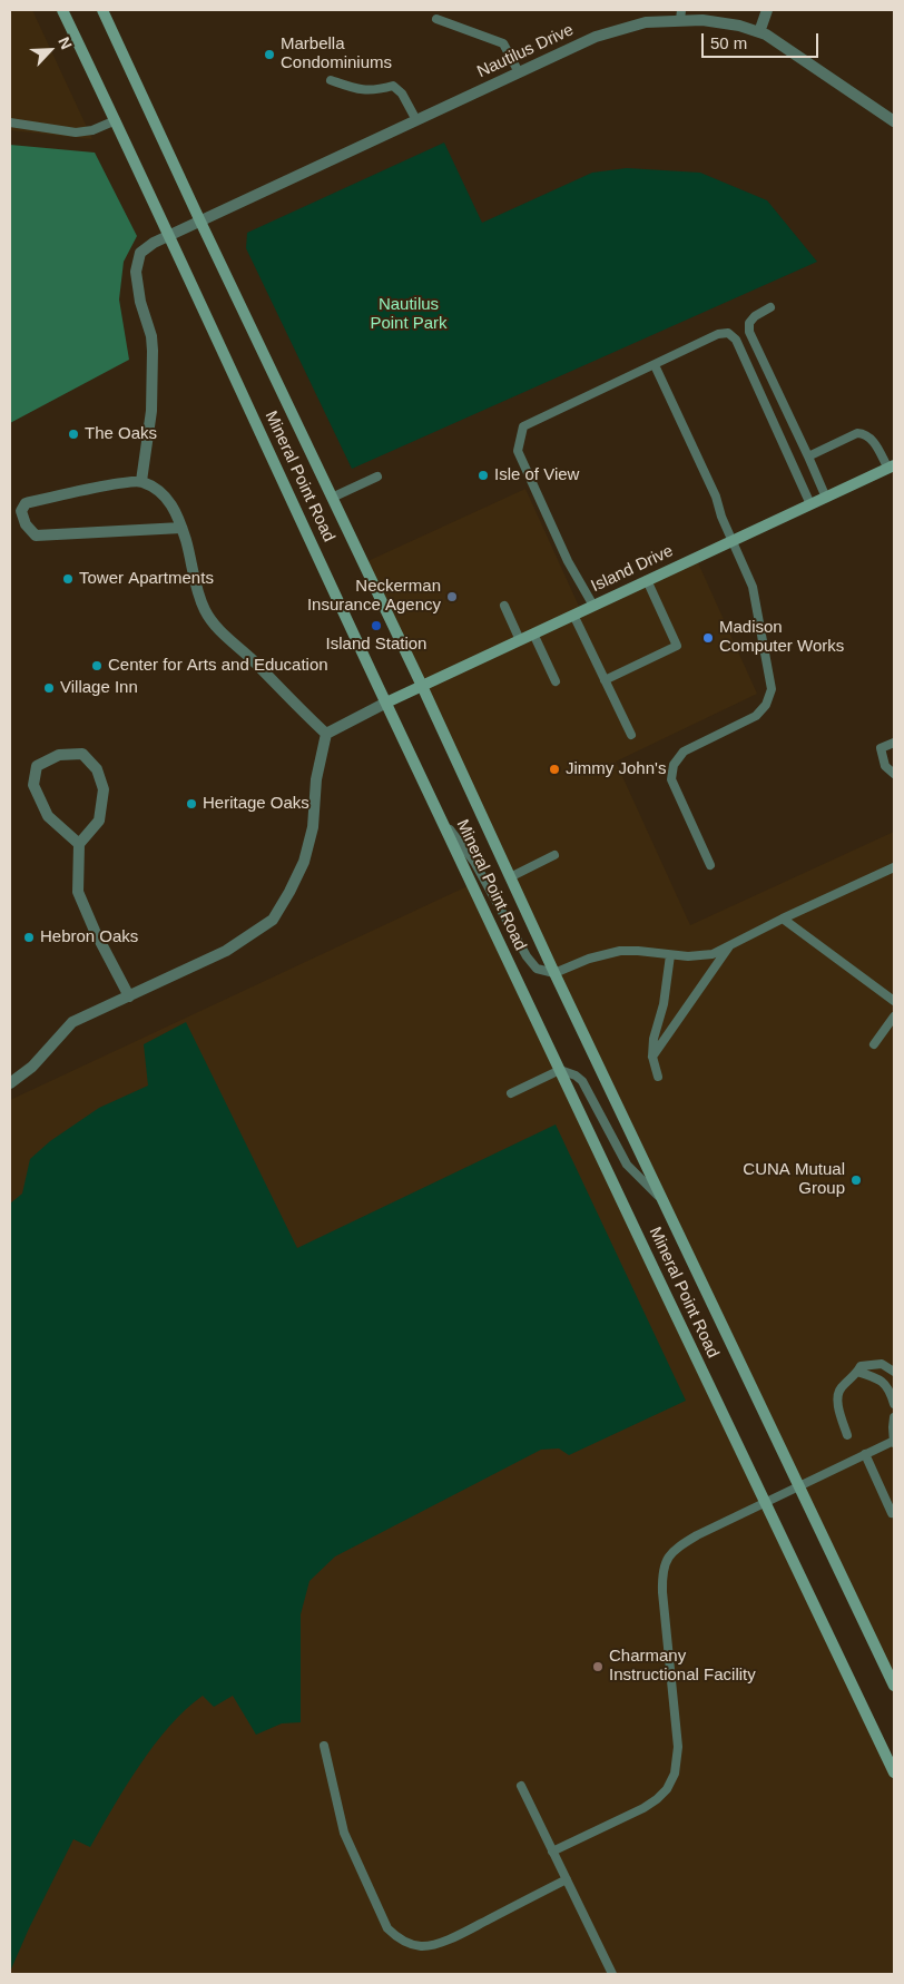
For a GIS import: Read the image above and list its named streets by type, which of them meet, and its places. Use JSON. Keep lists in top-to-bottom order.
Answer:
{
  "streets": {
    "main road": ["Mineral Point Road", "Island Drive"],
    "street": ["Nautilus Drive"]
  },
  "crossings": [
    ["Nautilus Drive", "Mineral Point Road"],
    ["Mineral Point Road", "Island Drive"]
  ],
  "parks": ["Nautilus Point Park"],
  "places": [
    "Marbella Condominiums",
    "The Oaks",
    "Isle of View",
    "Tower Apartments",
    "Neckerman Insurance Agency",
    "Island Station",
    "Madison Computer Works",
    "Center for Arts and Education",
    "Village Inn",
    "Jimmy John's",
    "Heritage Oaks",
    "Hebron Oaks",
    "CUNA Mutual Group",
    "Charmany Instructional Facility"
  ],
  "scale_bar": "50 m",
  "north": "top right"
}
